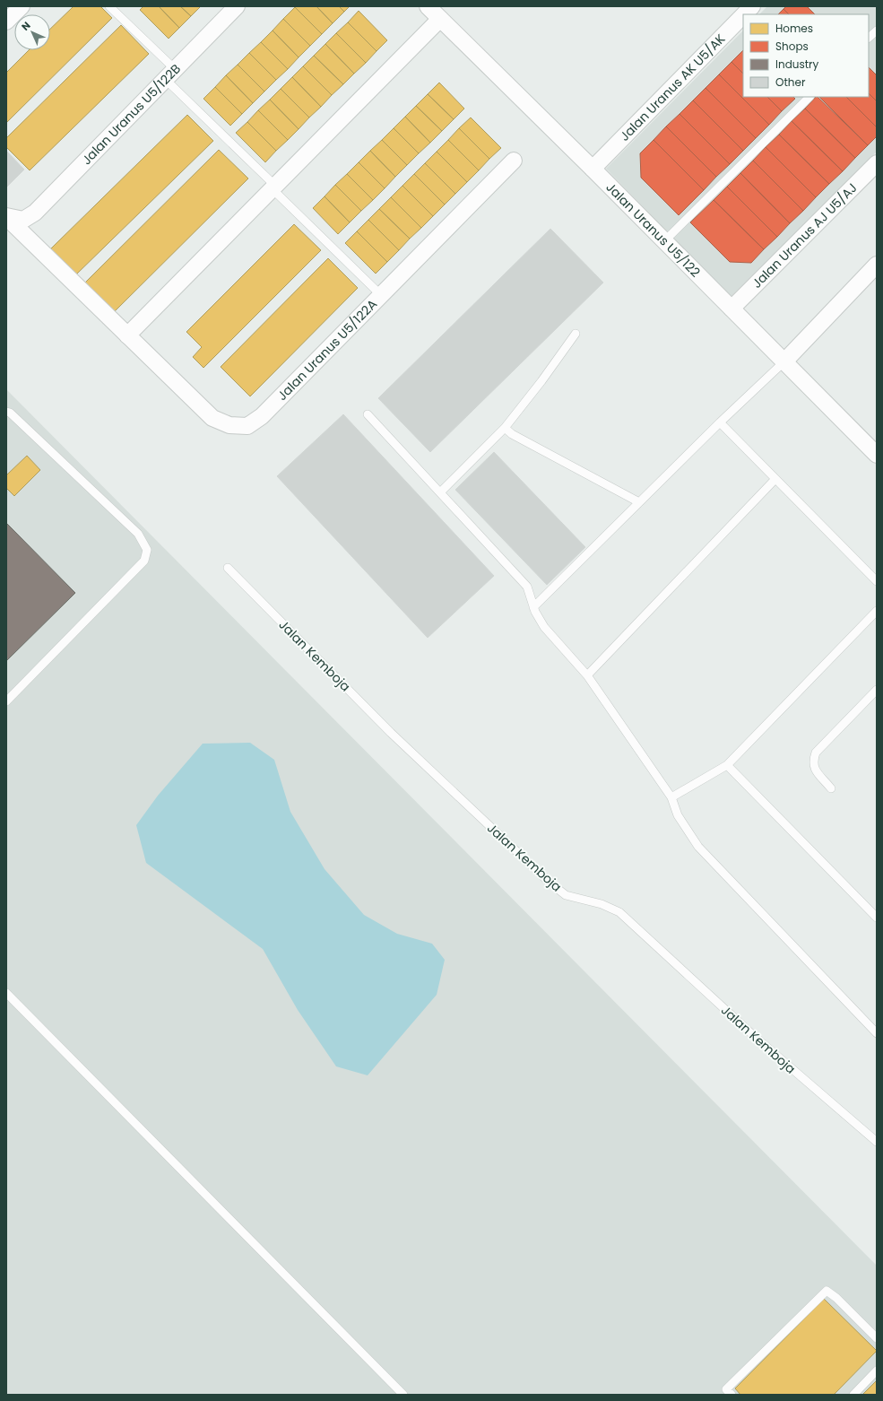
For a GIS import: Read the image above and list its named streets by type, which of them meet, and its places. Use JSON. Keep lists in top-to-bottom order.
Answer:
{
  "streets": {
    "street": [
      "Jalan Uranus AK U5/AK",
      "Jalan Uranus U5/122B",
      "Jalan Uranus U5/122",
      "Jalan Uranus AJ U5/AJ",
      "Jalan Uranus U5/122A"
    ],
    "lane": ["Jalan Kemboja"]
  },
  "crossings": [
    ["Jalan Uranus AK U5/AK", "Jalan Uranus U5/122"],
    ["Jalan Uranus U5/122B", "Jalan Uranus U5/122A"],
    ["Jalan Uranus U5/122", "Jalan Uranus AJ U5/AJ"]
  ],
  "legend": [
    "Homes",
    "Shops",
    "Industry",
    "Other"
  ],
  "north": "top left"
}
